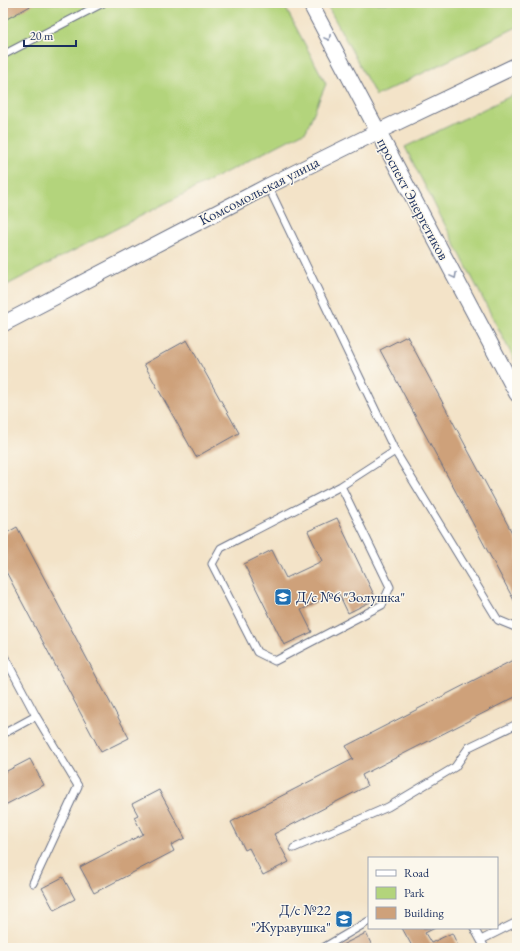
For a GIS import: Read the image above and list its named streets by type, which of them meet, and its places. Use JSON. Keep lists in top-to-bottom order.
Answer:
{
  "streets": {
    "street": ["Комсомольская улица", "проспект Энергетиков"]
  },
  "crossings": [
    ["Комсомольская улица", "проспект Энергетиков"]
  ],
  "one_way": ["проспект Энергетиков"],
  "places": {
    "school or university": ["Д/с №6 \"Золушка\"", "Д/с №22 \"Журавушка\""]
  },
  "legend": ["Road", "Park", "Building"],
  "scale_bar": "20 m"
}
